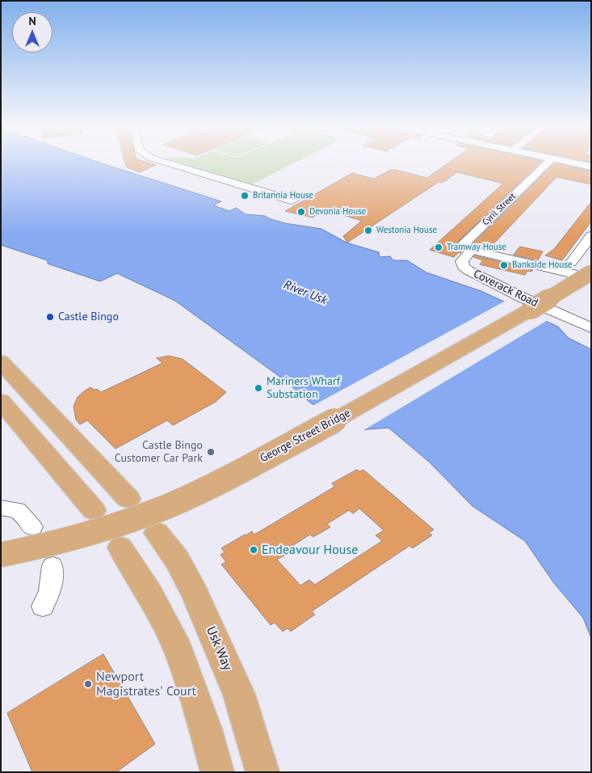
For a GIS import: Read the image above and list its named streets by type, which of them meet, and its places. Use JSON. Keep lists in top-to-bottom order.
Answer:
{
  "streets": {
    "main road": ["George Street Bridge", "Usk Way"],
    "street": ["Cyril Street", "Coverack Road"]
  },
  "water": ["River Usk"],
  "places": [
    "Britannia House",
    "Devonia House",
    "Westonia House",
    "Tramway House",
    "Bankside House",
    "Castle Bingo",
    "Mariners Wharf Substation",
    "Castle Bingo Customer Car Park",
    "Endeavour House",
    "Newport Magistrates' Court"
  ],
  "north": "top"
}
